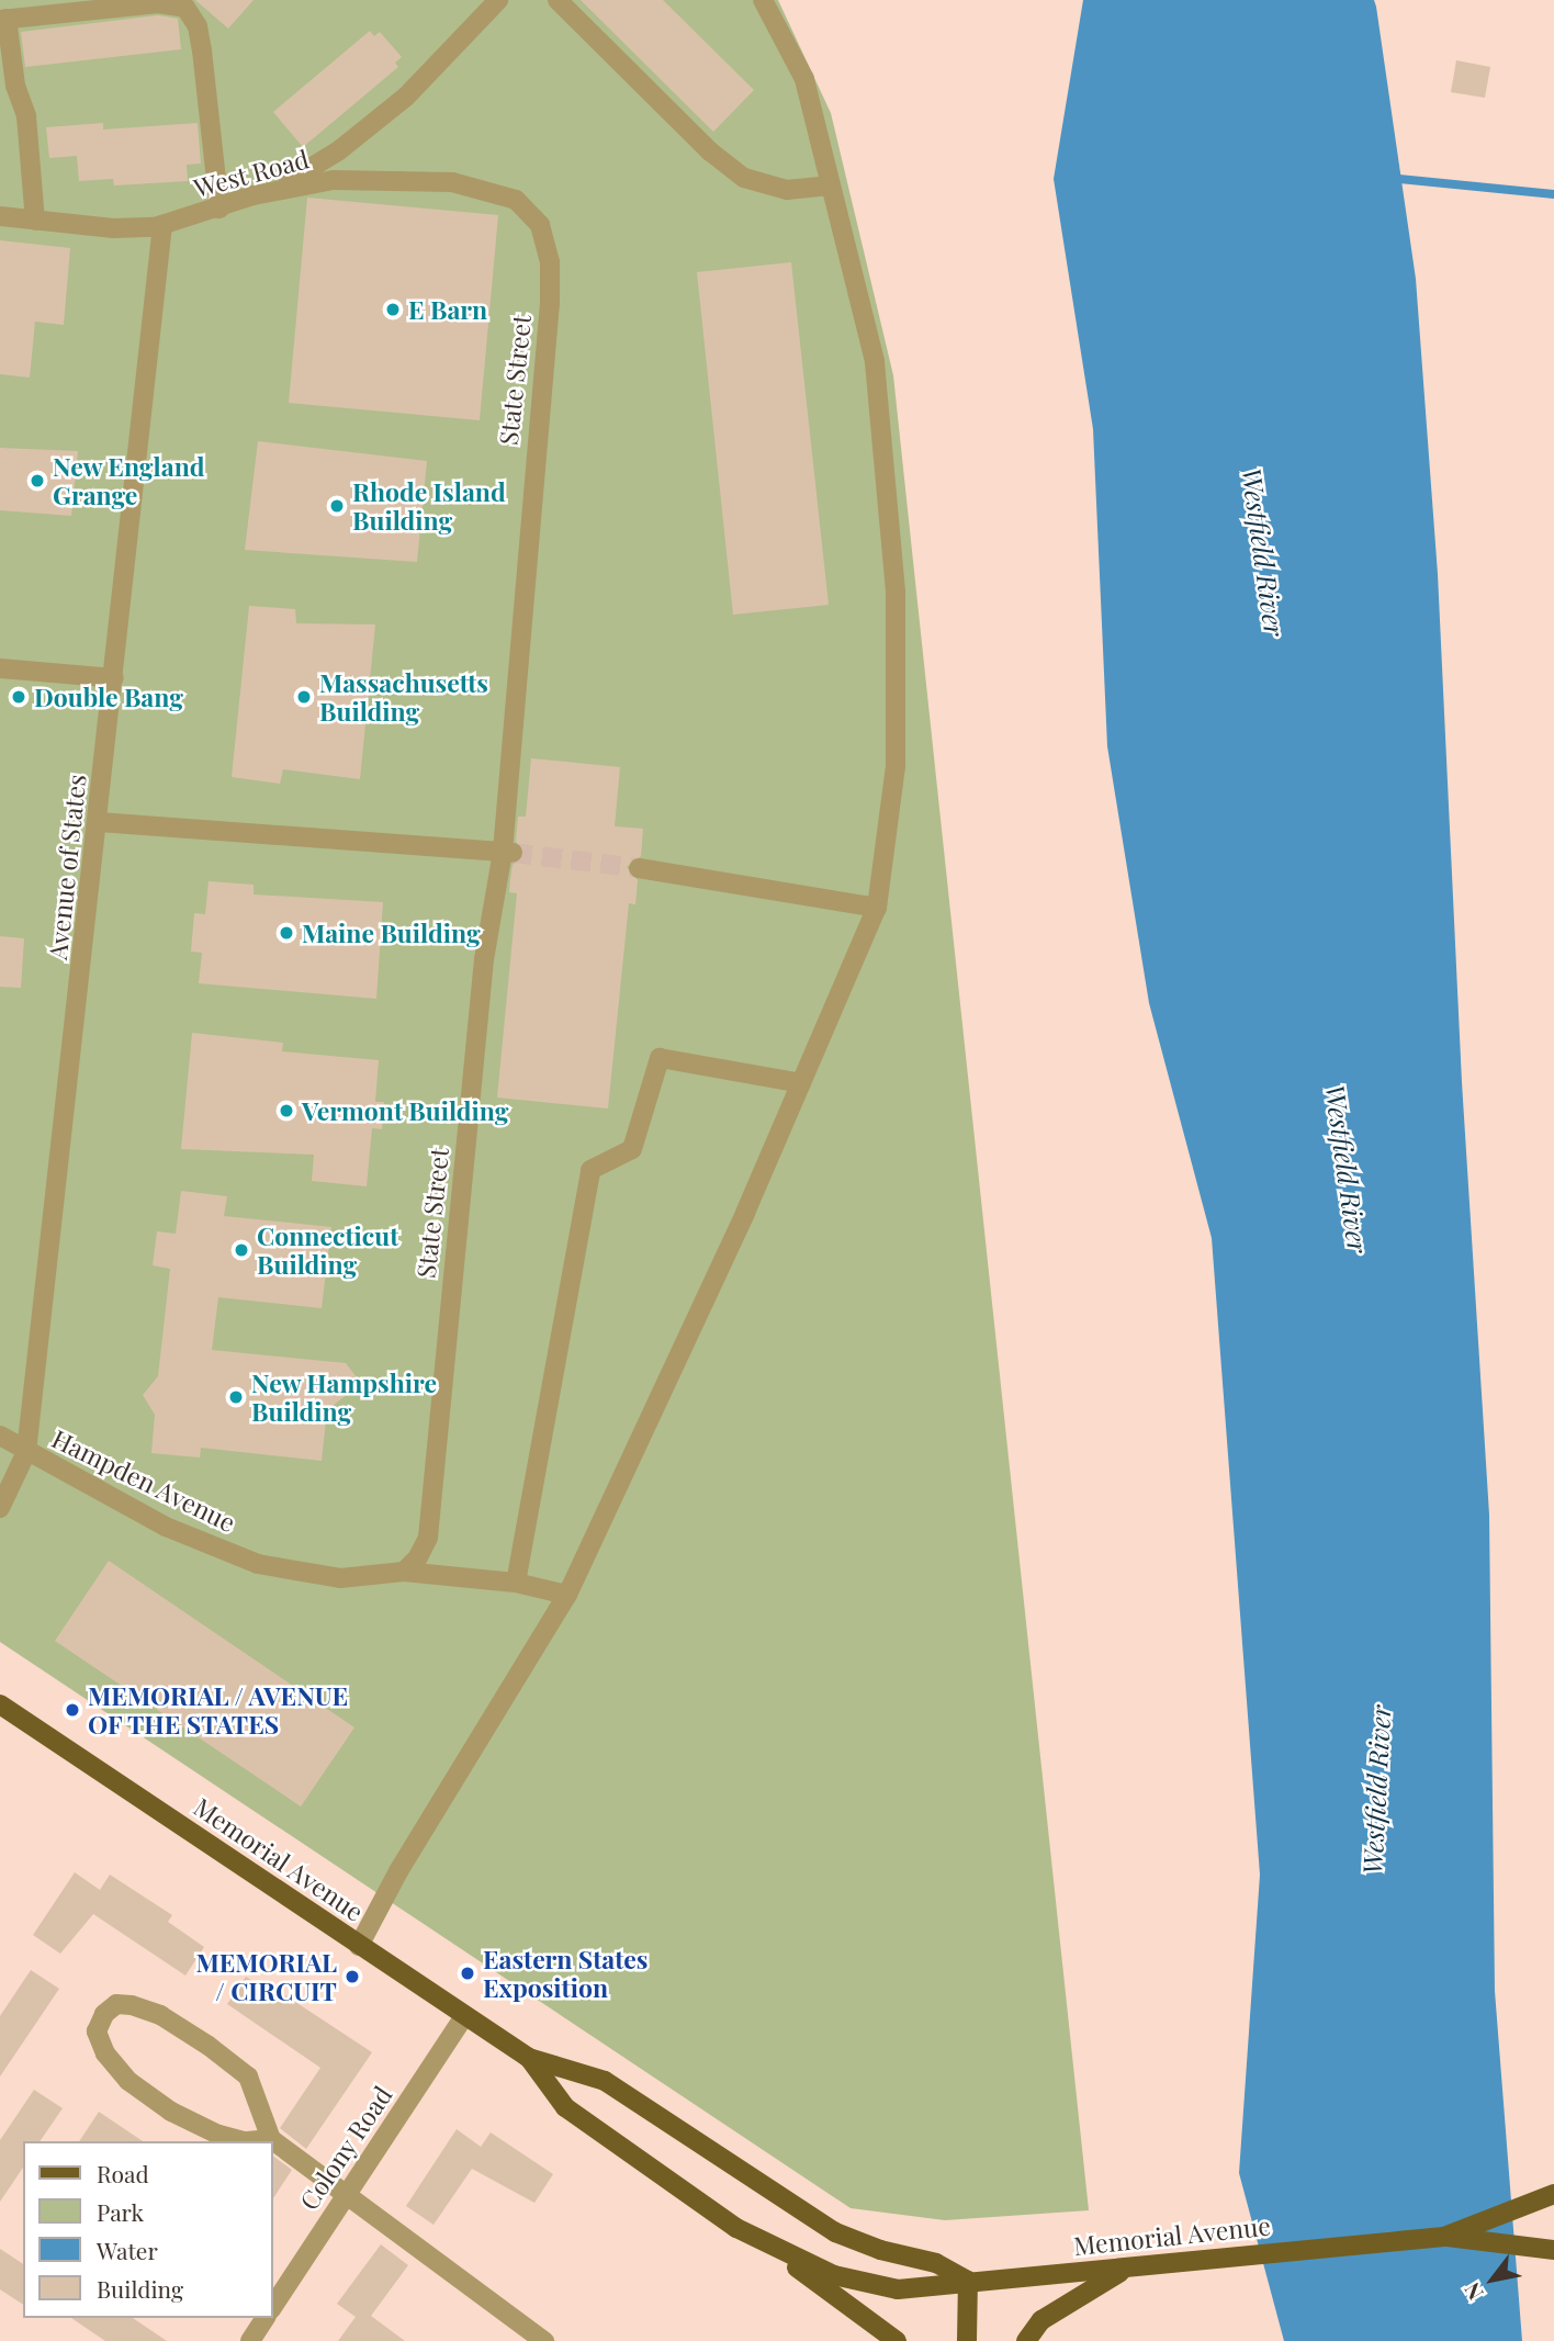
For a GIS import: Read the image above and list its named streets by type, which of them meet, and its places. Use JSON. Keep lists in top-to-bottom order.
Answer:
{
  "streets": {
    "main road": ["Memorial Avenue"],
    "street": [
      "West Road",
      "State Street",
      "Avenue of States",
      "Hampden Avenue",
      "Colony Road"
    ]
  },
  "crossings": [
    ["West Road", "State Street"],
    ["West Road", "Avenue of States"],
    ["State Street", "Hampden Avenue"],
    ["Avenue of States", "Hampden Avenue"],
    ["Memorial Avenue", "Colony Road"]
  ],
  "water": ["Westfield River"],
  "places": [
    "E Barn",
    "New England Grange",
    "Rhode Island Building",
    "Double Bang",
    "Massachusetts Building",
    "Maine Building",
    "Vermont Building",
    "Connecticut Building",
    "New Hampshire Building",
    "MEMORIAL / AVENUE OF THE STATES",
    "Eastern States Exposition",
    "MEMORIAL / CIRCUIT"
  ],
  "legend": [
    "Road",
    "Park",
    "Water",
    "Building"
  ],
  "north": "bottom left"
}
